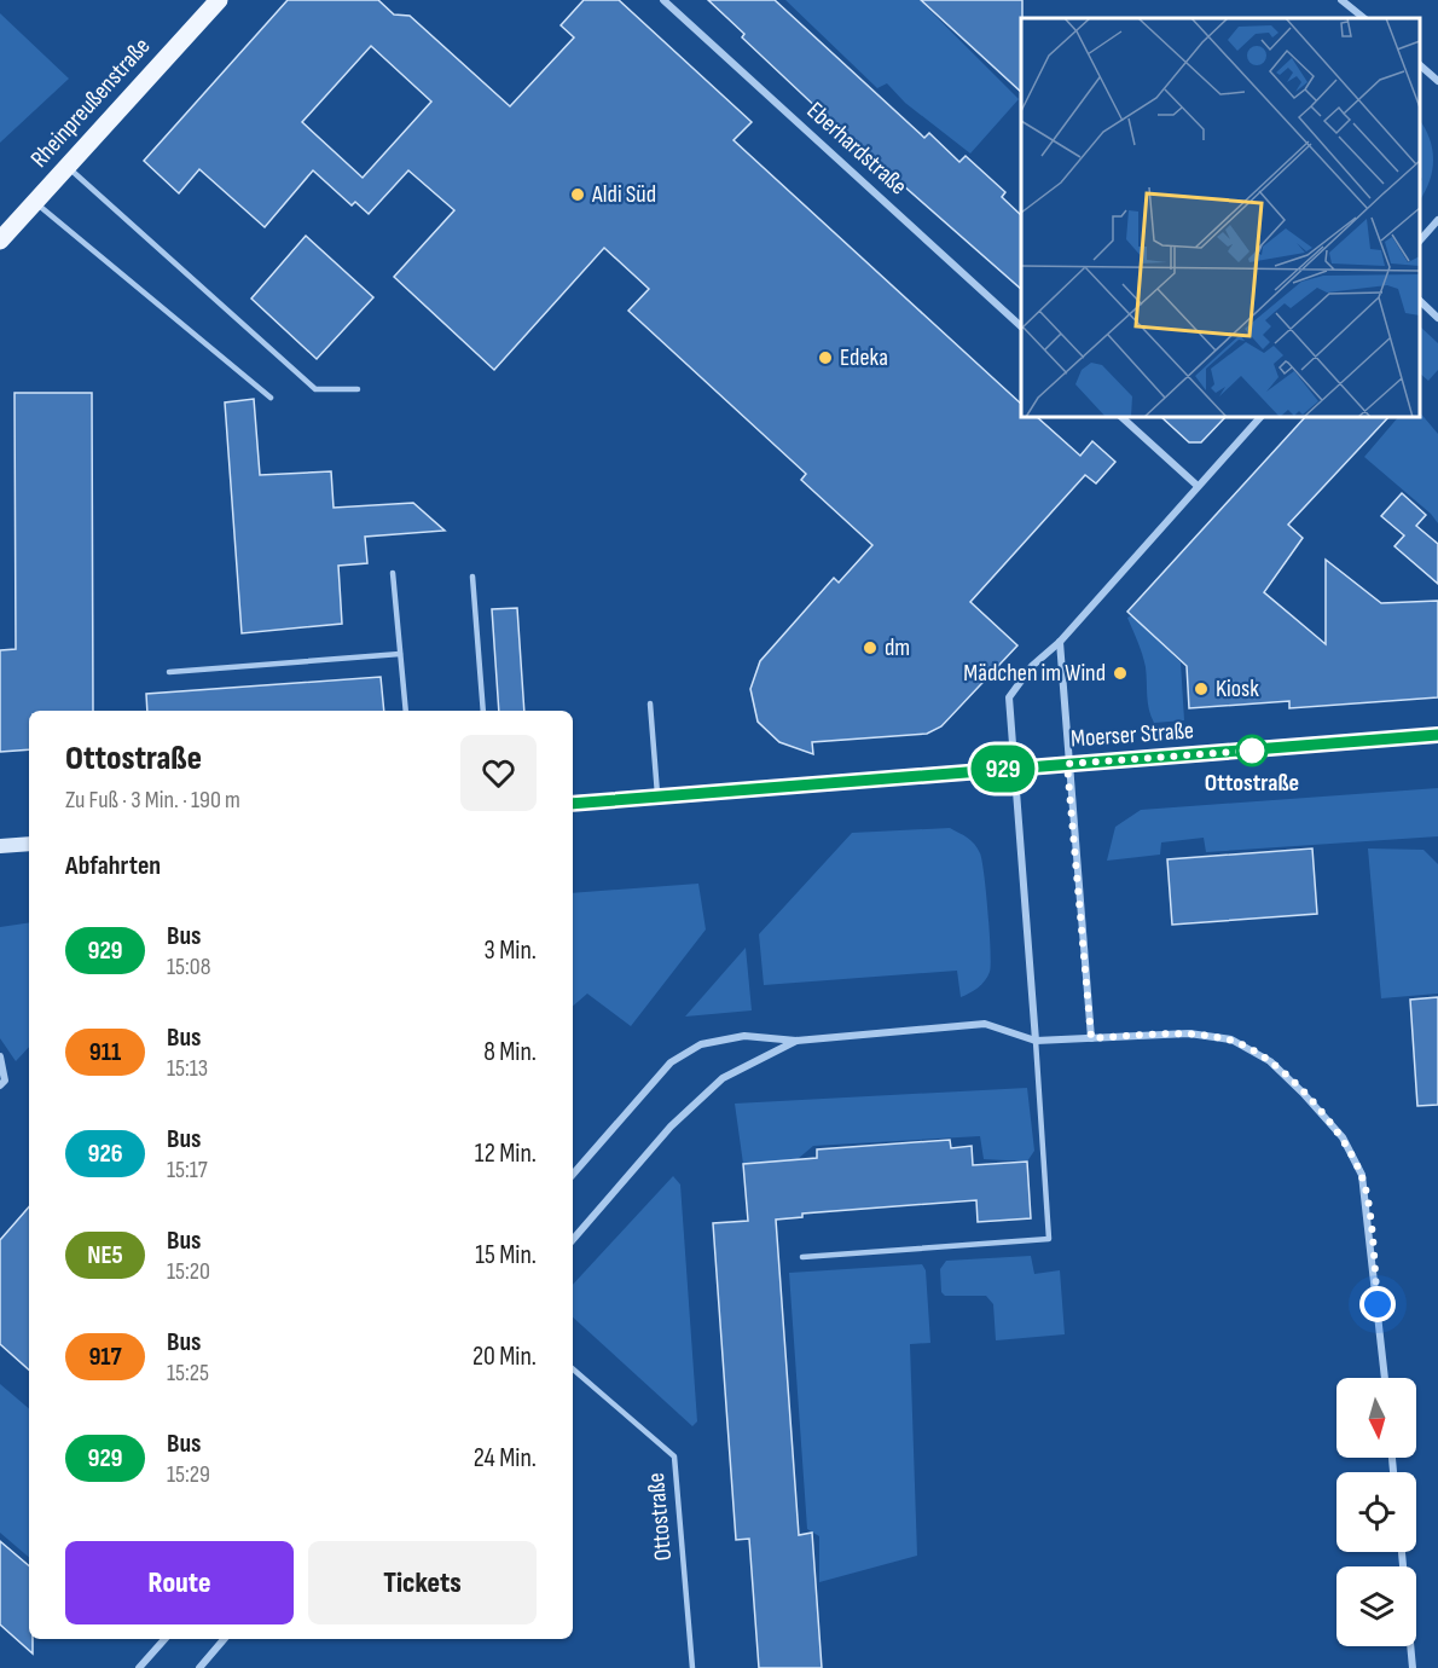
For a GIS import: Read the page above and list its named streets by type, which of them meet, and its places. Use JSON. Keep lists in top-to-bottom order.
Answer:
{
  "streets": {
    "main road": ["Rheinpreußenstraße", "Moerser Straße"],
    "street": ["Eberhardstraße"],
    "lane": ["Ottostraße"]
  },
  "places": [
    "Aldi Süd",
    "Edeka",
    "dm",
    "Mädchen im Wind",
    "Kiosk",
    "Ottostraße"
  ],
  "lines": ["bus line 929"],
  "north": "bottom",
  "page": {
    "on_map": "929",
    "heading": [
      ["Ottostraße", "Zu Fuß · 3 Min. · 190 m"],
      "Abfahrten"
    ],
    "list": [
      {
        "mark": "929",
        "name": "Bus",
        "note": "15:08",
        "value": "3 Min."
      },
      {
        "mark": "911",
        "name": "Bus",
        "note": "15:13",
        "value": "8 Min."
      },
      {
        "mark": "926",
        "name": "Bus",
        "note": "15:17",
        "value": "12 Min."
      },
      {
        "mark": "NE5",
        "name": "Bus",
        "note": "15:20",
        "value": "15 Min."
      },
      {
        "mark": "917",
        "name": "Bus",
        "note": "15:25",
        "value": "20 Min."
      },
      {
        "mark": "929",
        "name": "Bus",
        "note": "15:29",
        "value": "24 Min."
      }
    ],
    "buttons": ["Route", "Tickets"]
  }
}
